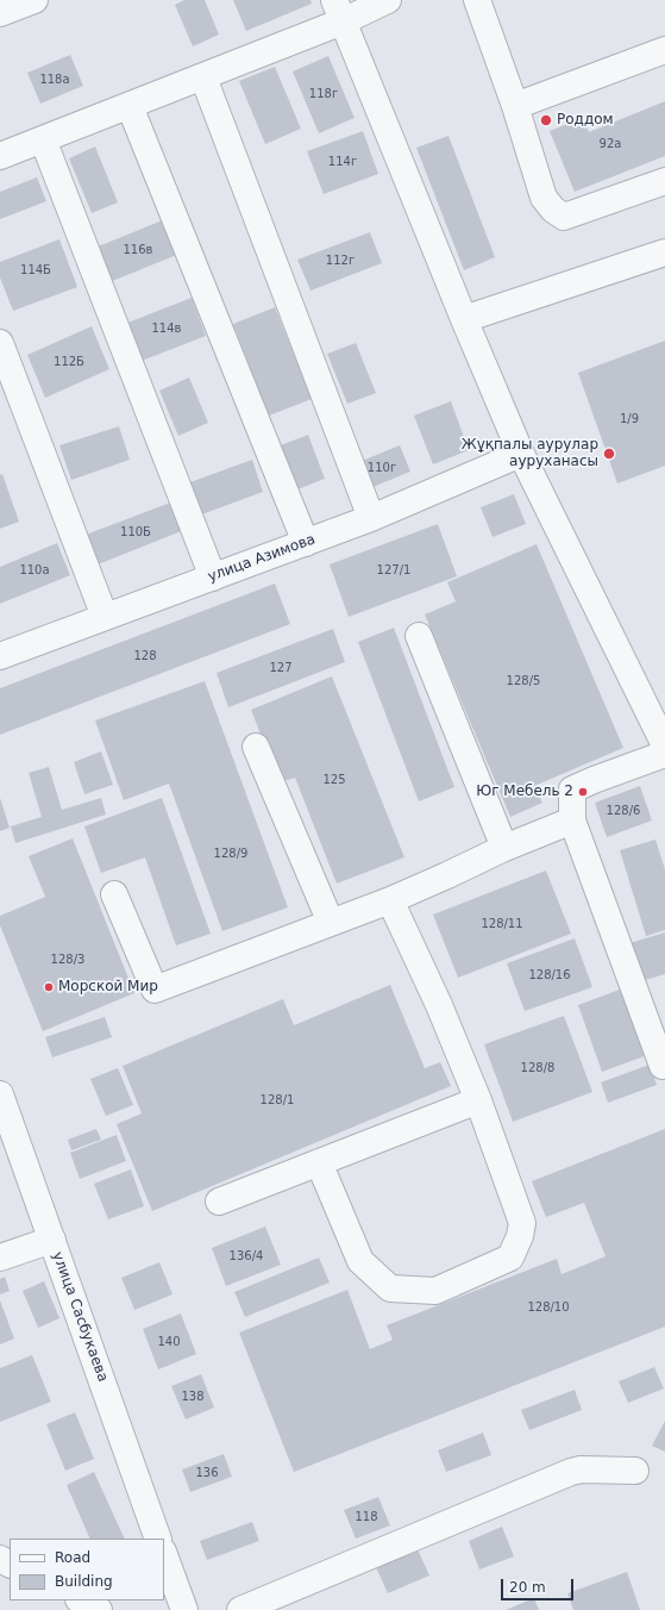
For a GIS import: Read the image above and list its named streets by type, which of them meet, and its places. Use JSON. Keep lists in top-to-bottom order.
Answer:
{
  "streets": {
    "street": ["улица Азимова", "улица Сасбукаева"]
  },
  "places": [
    "Роддом",
    "Жұқпалы аурулар ауруханасы",
    "Юг Мебель 2",
    "Морской Мир"
  ],
  "house_numbers": [
    "118а",
    "118г",
    "92а",
    "114г",
    "116в",
    "112г",
    "114Б",
    "114в",
    "112Б",
    "1/9",
    "110г",
    "110Б",
    "110а",
    "127/1",
    "128",
    "127",
    "128/5",
    "125",
    "128/6",
    "128/9",
    "128/11",
    "128/3",
    "128/16",
    "128/8",
    "128/1",
    "136/4",
    "128/10",
    "140",
    "138",
    "136",
    "118"
  ],
  "legend": ["Road", "Building"],
  "scale_bar": "20 m"
}
